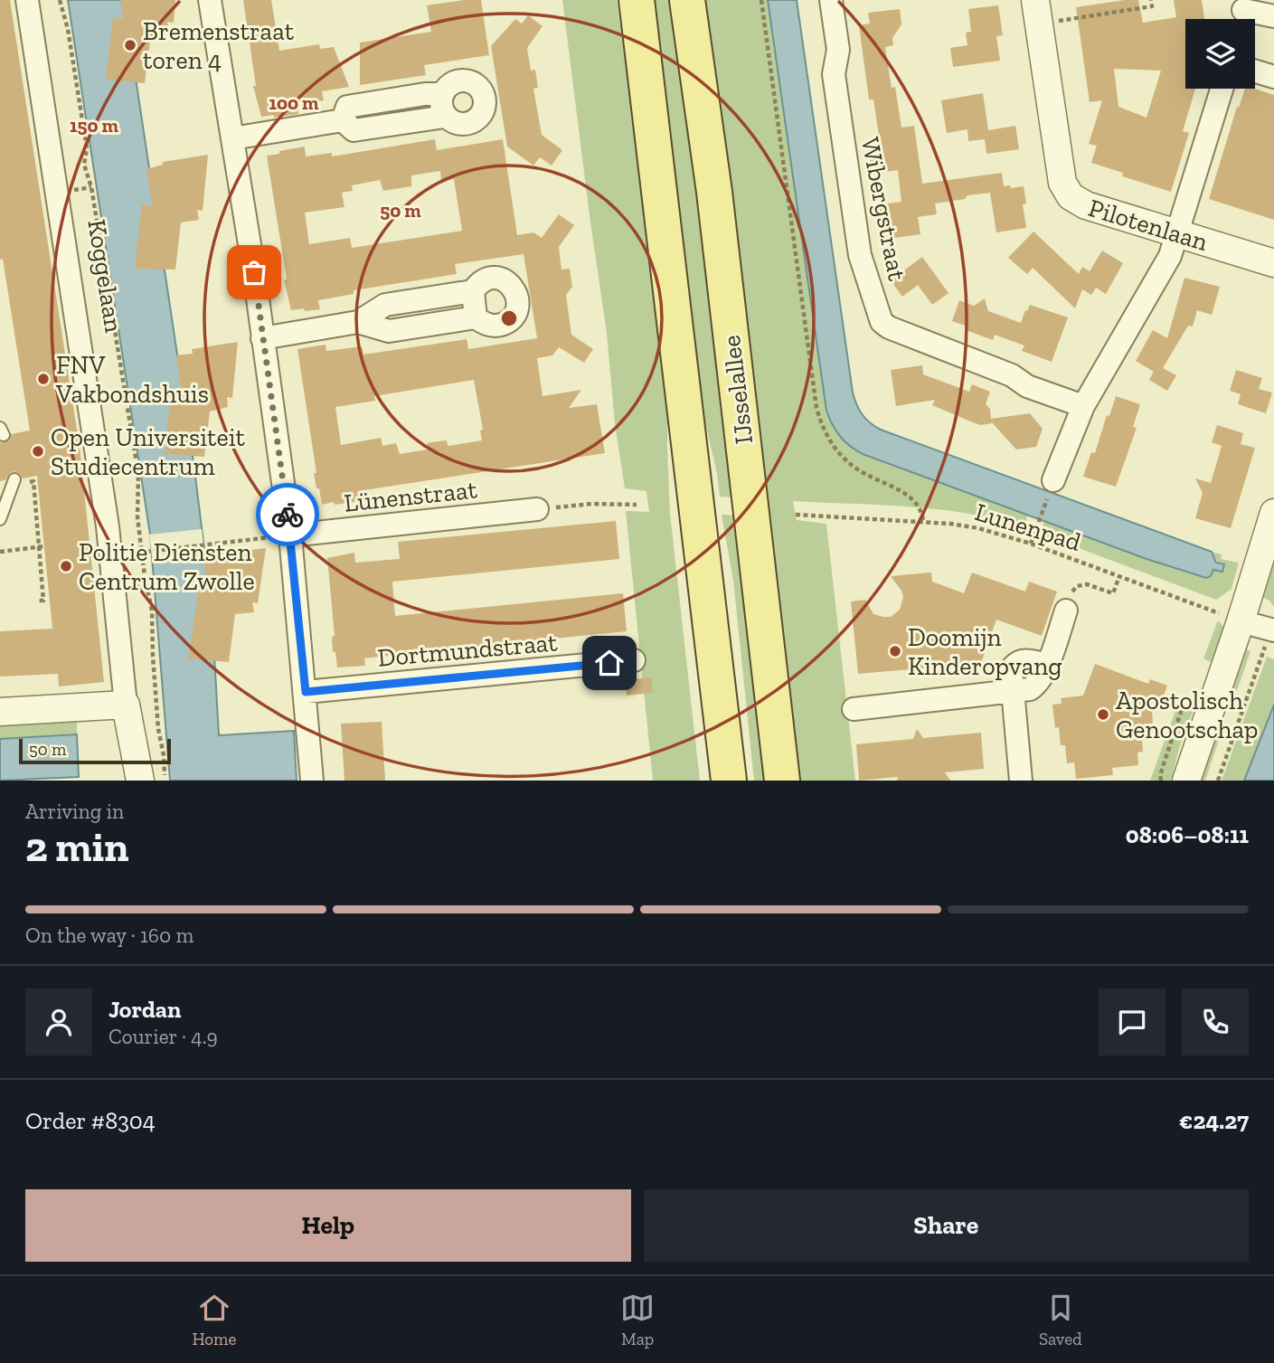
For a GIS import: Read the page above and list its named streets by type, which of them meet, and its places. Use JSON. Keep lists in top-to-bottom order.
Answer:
{
  "streets": {
    "main road": ["IJsselallee"],
    "street": [
      "Wibergstraat",
      "Pilotenlaan",
      "Koggelaan",
      "Lünenstraat",
      "Dortmundstraat"
    ],
    "path": ["Lunenpad"]
  },
  "places": [
    "Bremenstraat toren 4",
    "FNV Vakbondshuis",
    "Open Universiteit Studiecentrum",
    "Politie Diensten Centrum Zwolle",
    "Doomijn Kinderopvang",
    "Apostolisch Genootschap"
  ],
  "scale_bar": "50 m",
  "page": {
    "scale": "50 m",
    "heading": ["2 min", "Arriving in", "08:06–08:11"],
    "panel": [
      "Jordan",
      "Courier · 4.9",
      "Order #8304",
      "€24.27"
    ],
    "bar": "On the way · 160 m",
    "buttons": ["Help", "Share"],
    "tabs": ["Home", "Map", "Saved"]
  },
  "rings": ["100 m", "150 m", "50 m"]
}
